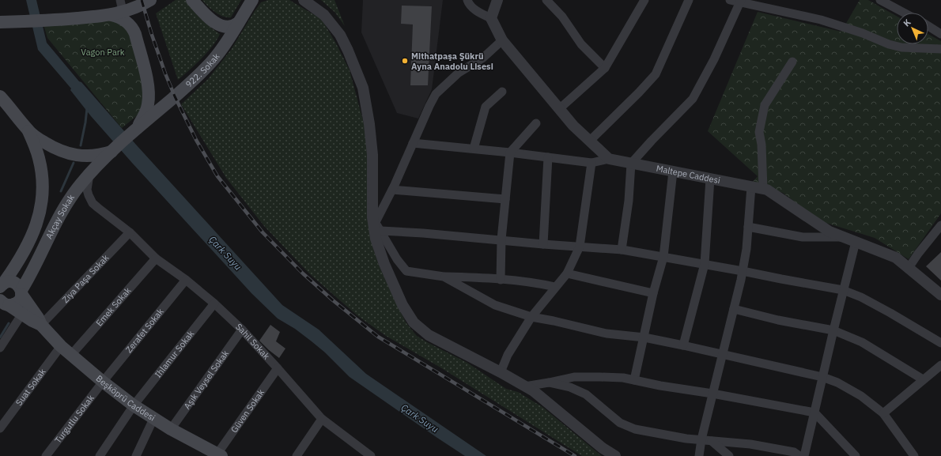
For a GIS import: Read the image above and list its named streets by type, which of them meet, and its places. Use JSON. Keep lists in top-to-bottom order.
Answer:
{
  "streets": {
    "main road": ["922. Sokak", "Akçay Sokak", "Beşköprü Caddesi"],
    "street": [
      "Maltepe Caddesi",
      "Ziya Paşa Sokak",
      "Emek Sokak",
      "Zerafet Sokak",
      "Sahil Sokak",
      "Ihlamur Sokak",
      "Aşık Veysel Sokak",
      "Suat Sokak",
      "Güven Sokak",
      "Turgutlu Sokak"
    ]
  },
  "crossings": [
    ["922. Sokak", "Akçay Sokak"],
    ["Akçay Sokak", "Sahil Sokak"],
    ["Ziya Paşa Sokak", "Sahil Sokak"],
    ["Ziya Paşa Sokak", "Beşköprü Caddesi"],
    ["Emek Sokak", "Sahil Sokak"],
    ["Emek Sokak", "Beşköprü Caddesi"],
    ["Zerafet Sokak", "Sahil Sokak"],
    ["Zerafet Sokak", "Beşköprü Caddesi"],
    ["Zerafet Sokak", "Turgutlu Sokak"],
    ["Sahil Sokak", "Ihlamur Sokak"],
    ["Sahil Sokak", "Aşık Veysel Sokak"],
    ["Sahil Sokak", "Güven Sokak"],
    ["Ihlamur Sokak", "Beşköprü Caddesi"],
    ["Aşık Veysel Sokak", "Beşköprü Caddesi"],
    ["Suat Sokak", "Beşköprü Caddesi"],
    ["Beşköprü Caddesi", "Güven Sokak"],
    ["Beşköprü Caddesi", "Turgutlu Sokak"]
  ],
  "water": ["Çark Suyu"],
  "parks": ["Vagon Park"],
  "places": ["Mithatpaşa Şükrü Ayna Anadolu Lisesi"],
  "north": "top left"
}
